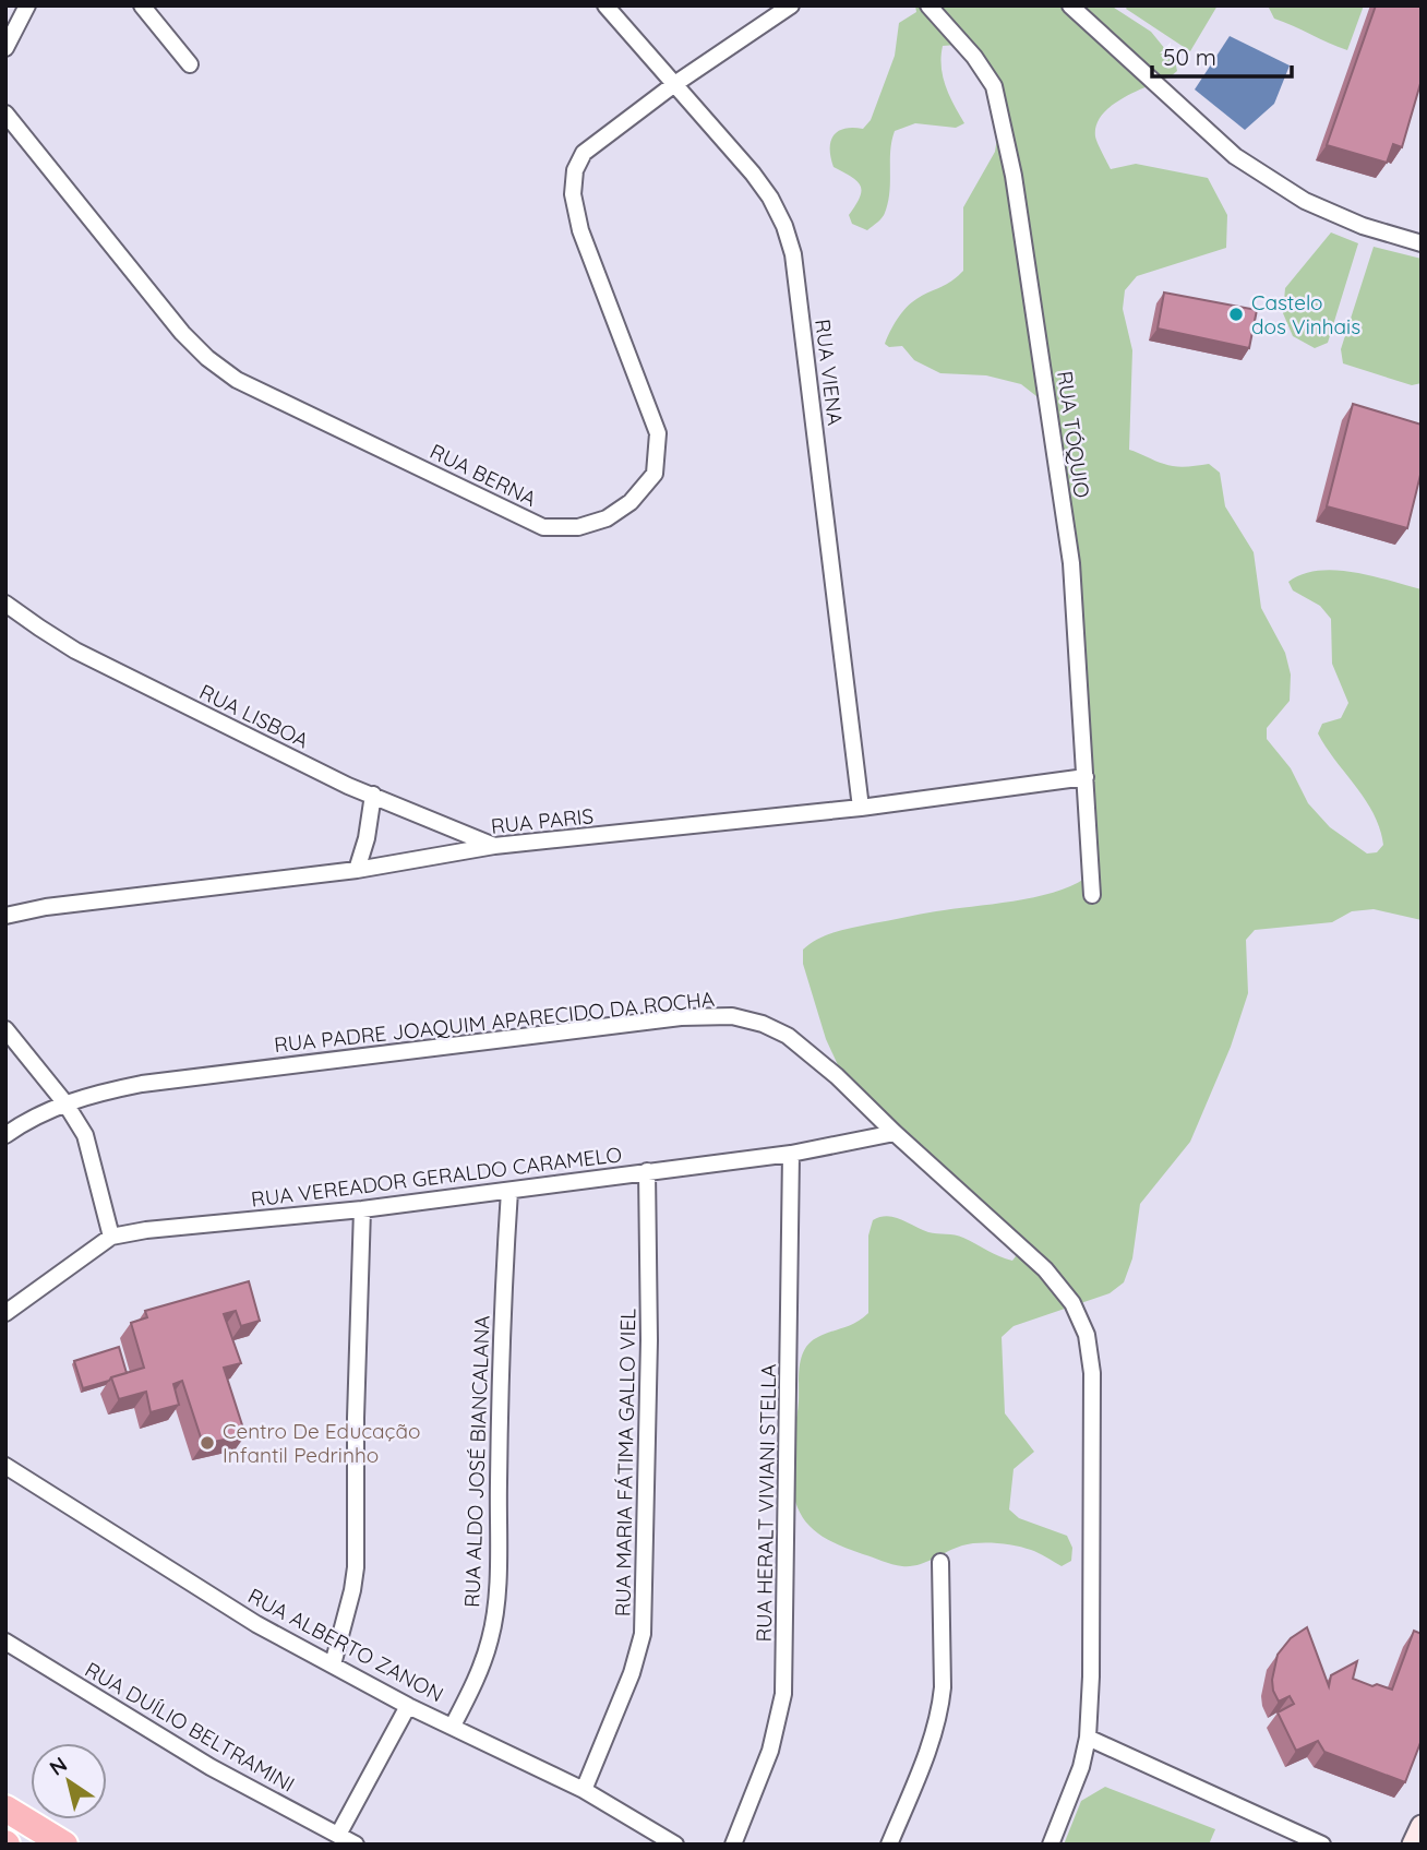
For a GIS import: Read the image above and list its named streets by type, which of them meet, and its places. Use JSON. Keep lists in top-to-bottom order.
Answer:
{
  "streets": {
    "street": [
      "RUA VIENA",
      "RUA TÓQUIO",
      "RUA BERNA",
      "RUA LISBOA",
      "RUA PARIS",
      "RUA PADRE JOAQUIM APARECIDO DA ROCHA",
      "RUA VEREADOR GERALDO CARAMELO",
      "RUA ALDO JOSÉ BIANCALANA",
      "RUA MARIA FÁTIMA GALLO VIEL",
      "RUA HERALT VIVIANI STELLA",
      "RUA ALBERTO ZANON",
      "RUA DUÍLIO BELTRAMINI"
    ]
  },
  "crossings": [
    ["RUA VIENA", "RUA BERNA"],
    ["RUA VIENA", "RUA PARIS"],
    ["RUA TÓQUIO", "RUA PARIS"],
    ["RUA LISBOA", "RUA PARIS"],
    ["RUA PADRE JOAQUIM APARECIDO DA ROCHA", "RUA VEREADOR GERALDO CARAMELO"],
    ["RUA VEREADOR GERALDO CARAMELO", "RUA ALDO JOSÉ BIANCALANA"],
    ["RUA VEREADOR GERALDO CARAMELO", "RUA MARIA FÁTIMA GALLO VIEL"],
    ["RUA VEREADOR GERALDO CARAMELO", "RUA HERALT VIVIANI STELLA"],
    ["RUA ALDO JOSÉ BIANCALANA", "RUA ALBERTO ZANON"],
    ["RUA MARIA FÁTIMA GALLO VIEL", "RUA ALBERTO ZANON"]
  ],
  "places": ["Castelo dos Vinhais", "Centro De Educação Infantil Pedrinho"],
  "scale_bar": "50 m",
  "north": "top left"
}
